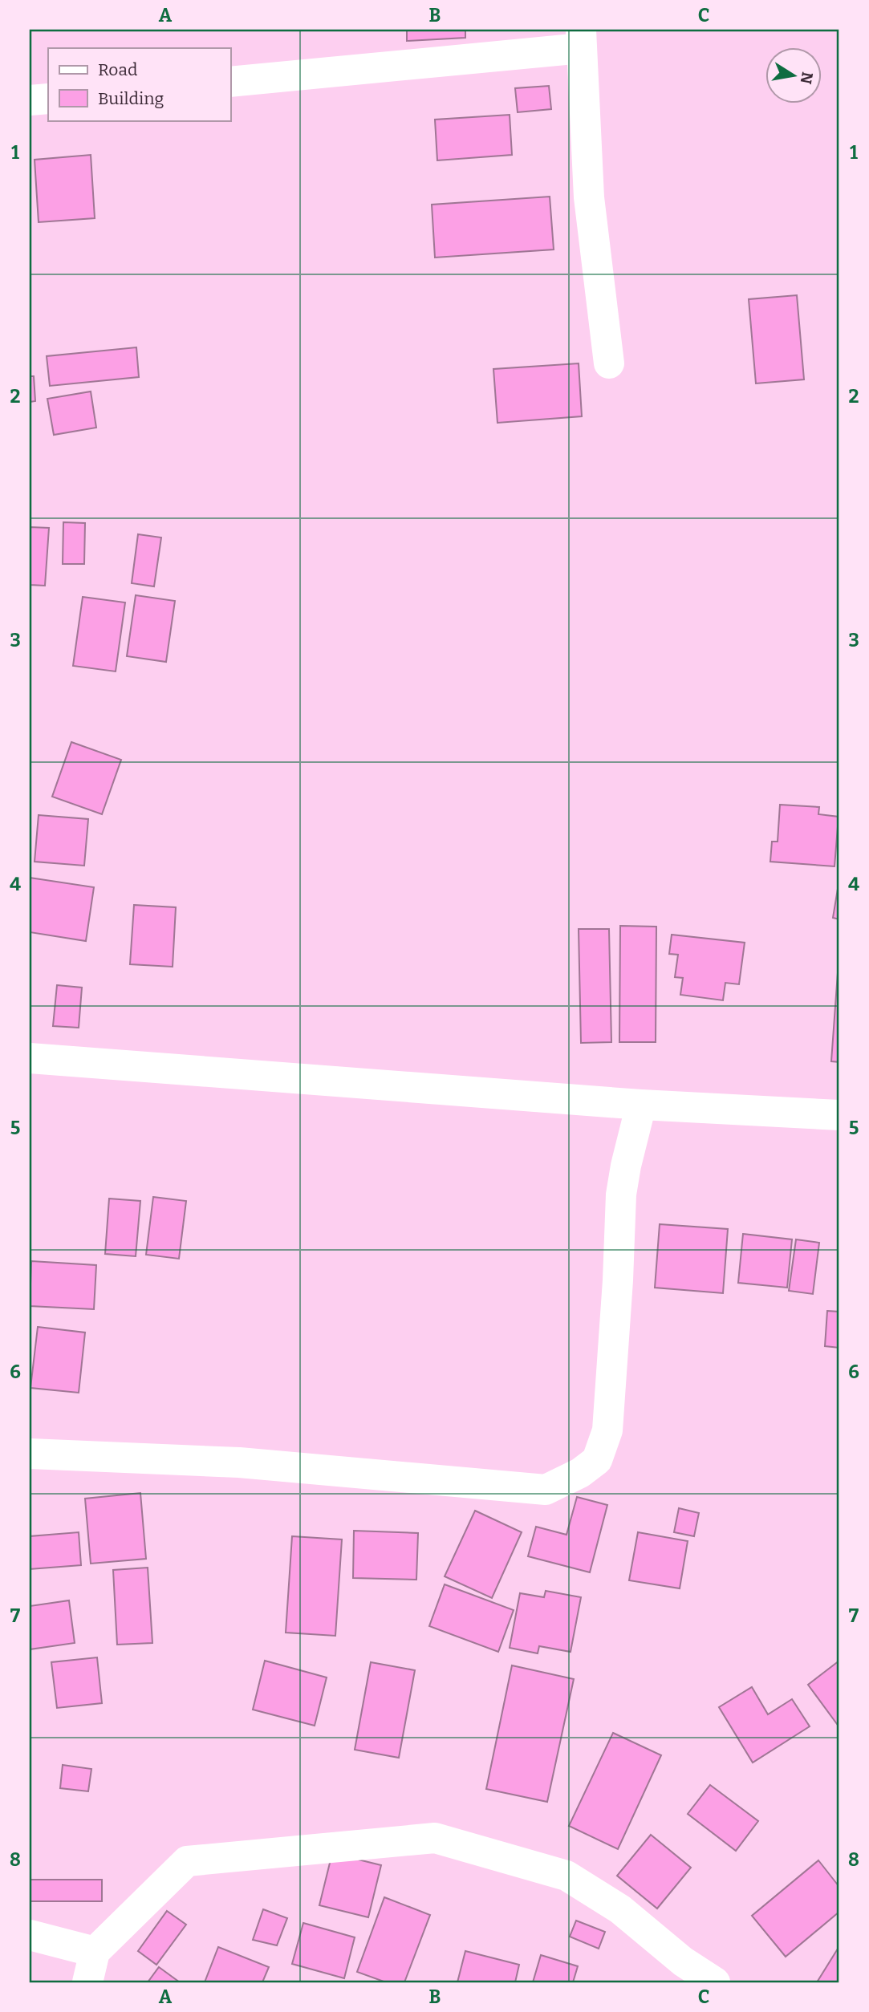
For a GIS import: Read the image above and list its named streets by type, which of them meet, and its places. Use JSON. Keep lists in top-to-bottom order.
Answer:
{
  "legend": ["Road", "Building"],
  "north": "right",
  "grid": {
    "columns": ["A", "B", "C"],
    "rows": [
      "1",
      "2",
      "3",
      "4",
      "5",
      "6",
      "7",
      "8"
    ]
  }
}
